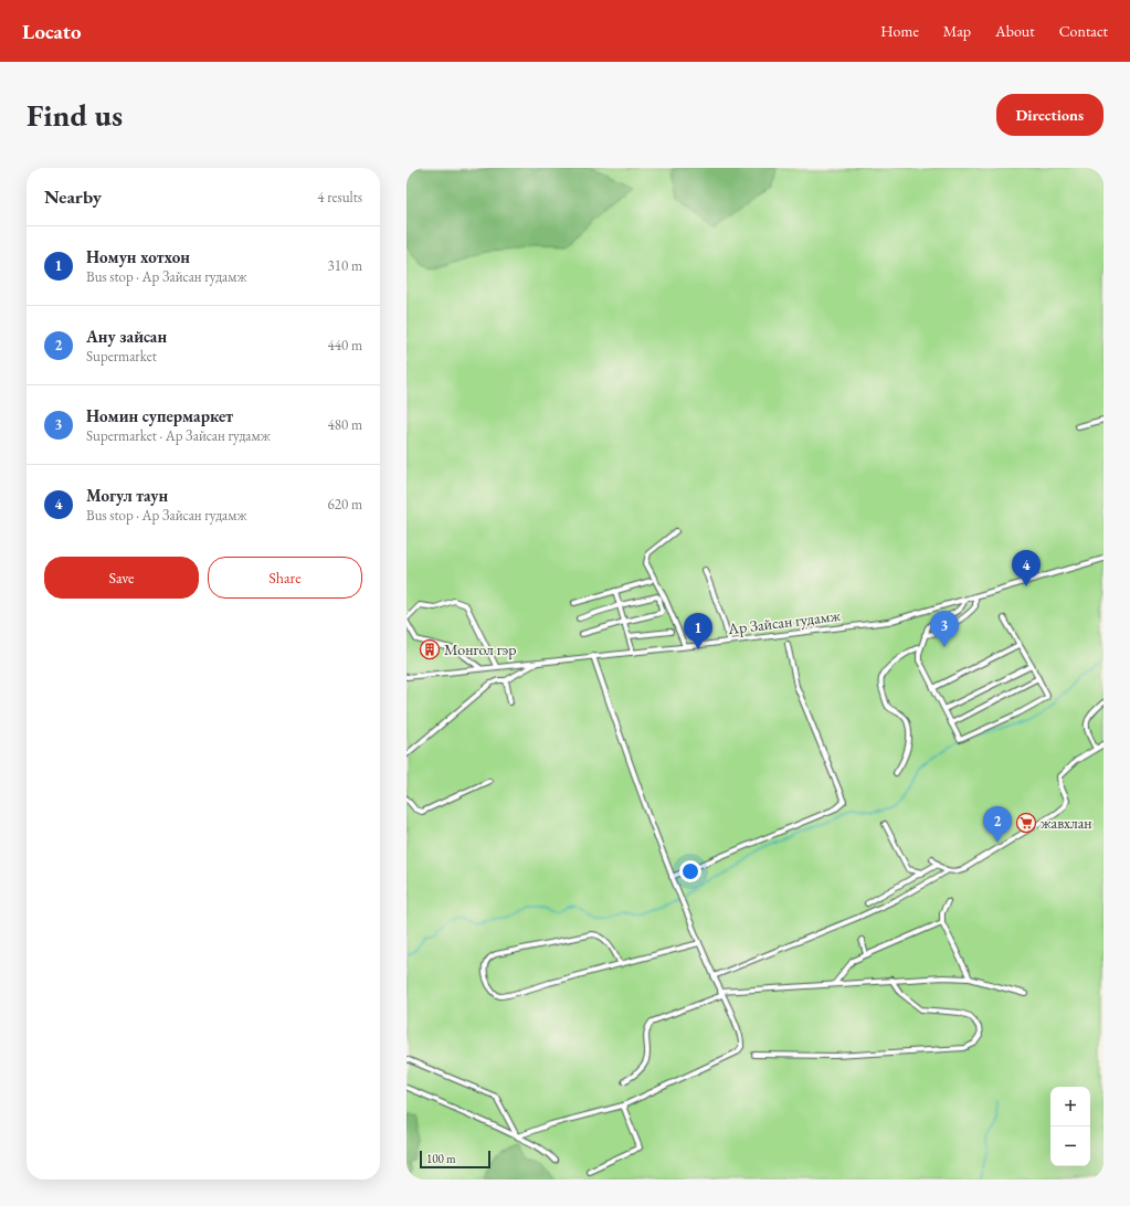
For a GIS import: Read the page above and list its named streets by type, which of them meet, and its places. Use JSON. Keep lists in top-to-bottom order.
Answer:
{
  "streets": {
    "street": ["Ар Зайсан гудамж"]
  },
  "places": {
    "building": ["Монгол гэр"],
    "supermarket": ["жавхлан"]
  },
  "scale_bar": "100 m",
  "page": {
    "header": "Locato",
    "nav": [
      "Home",
      "Map",
      "About",
      "Contact"
    ],
    "buttons": [
      "Directions",
      ["Save", "Share"]
    ],
    "title": "Find us",
    "heading": ["Nearby", "4 results"],
    "list": [
      {
        "mark": "1",
        "name": "Номун хотхон",
        "note": "Bus stop · Ар Зайсан гудамж",
        "value": "310 m"
      },
      {
        "mark": "2",
        "name": "Ану зайсан",
        "note": "Supermarket",
        "value": "440 m"
      },
      {
        "mark": "3",
        "name": "Номин супермаркет",
        "note": "Supermarket · Ар Зайсан гудамж",
        "value": "480 m"
      },
      {
        "mark": "4",
        "name": "Могул таун",
        "note": "Bus stop · Ар Зайсан гудамж",
        "value": "620 m"
      }
    ],
    "pins": [
      "4",
      "3",
      "1",
      "2"
    ],
    "map_buttons": ["+", "−"],
    "scale": "100 m"
  }
}
